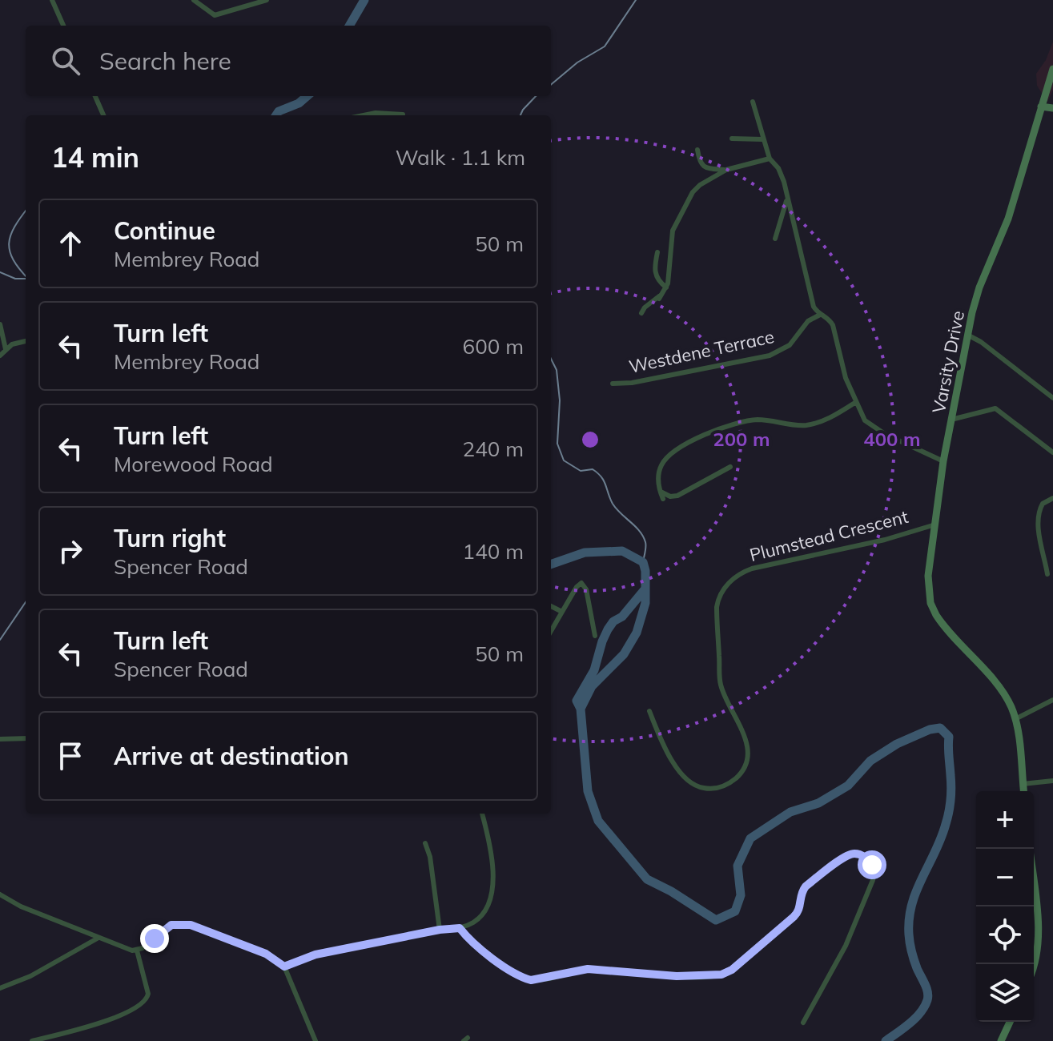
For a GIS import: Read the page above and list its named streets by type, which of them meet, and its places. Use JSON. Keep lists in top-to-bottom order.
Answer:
{
  "streets": {
    "street": ["Westdene Terrace", "Varsity Drive", "Plumstead Crescent"]
  },
  "crossings": [
    ["Varsity Drive", "Plumstead Crescent"]
  ],
  "page": {
    "search": "Search here",
    "heading": ["14 min", "Walk · 1.1 km"],
    "list": [
      ["Continue", "Membrey Road", "50 m"],
      ["Turn left", "Membrey Road", "600 m"],
      ["Turn left", "Morewood Road", "240 m"],
      ["Turn right", "Spencer Road", "140 m"],
      ["Turn left", "Spencer Road", "50 m"],
      "Arrive at destination"
    ],
    "map_buttons": ["+", "−"]
  },
  "rings": ["200 m", "400 m"]
}
